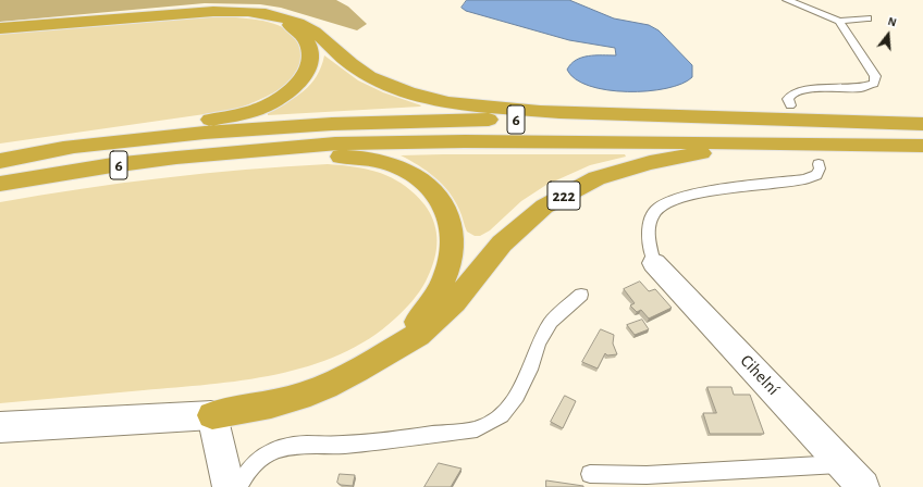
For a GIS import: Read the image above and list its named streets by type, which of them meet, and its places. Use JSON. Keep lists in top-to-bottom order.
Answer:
{
  "streets": {
    "highway": ["6", "222"],
    "street": ["Cihelní"]
  },
  "crossings": [
    ["6", "222"]
  ],
  "north": "top"
}
